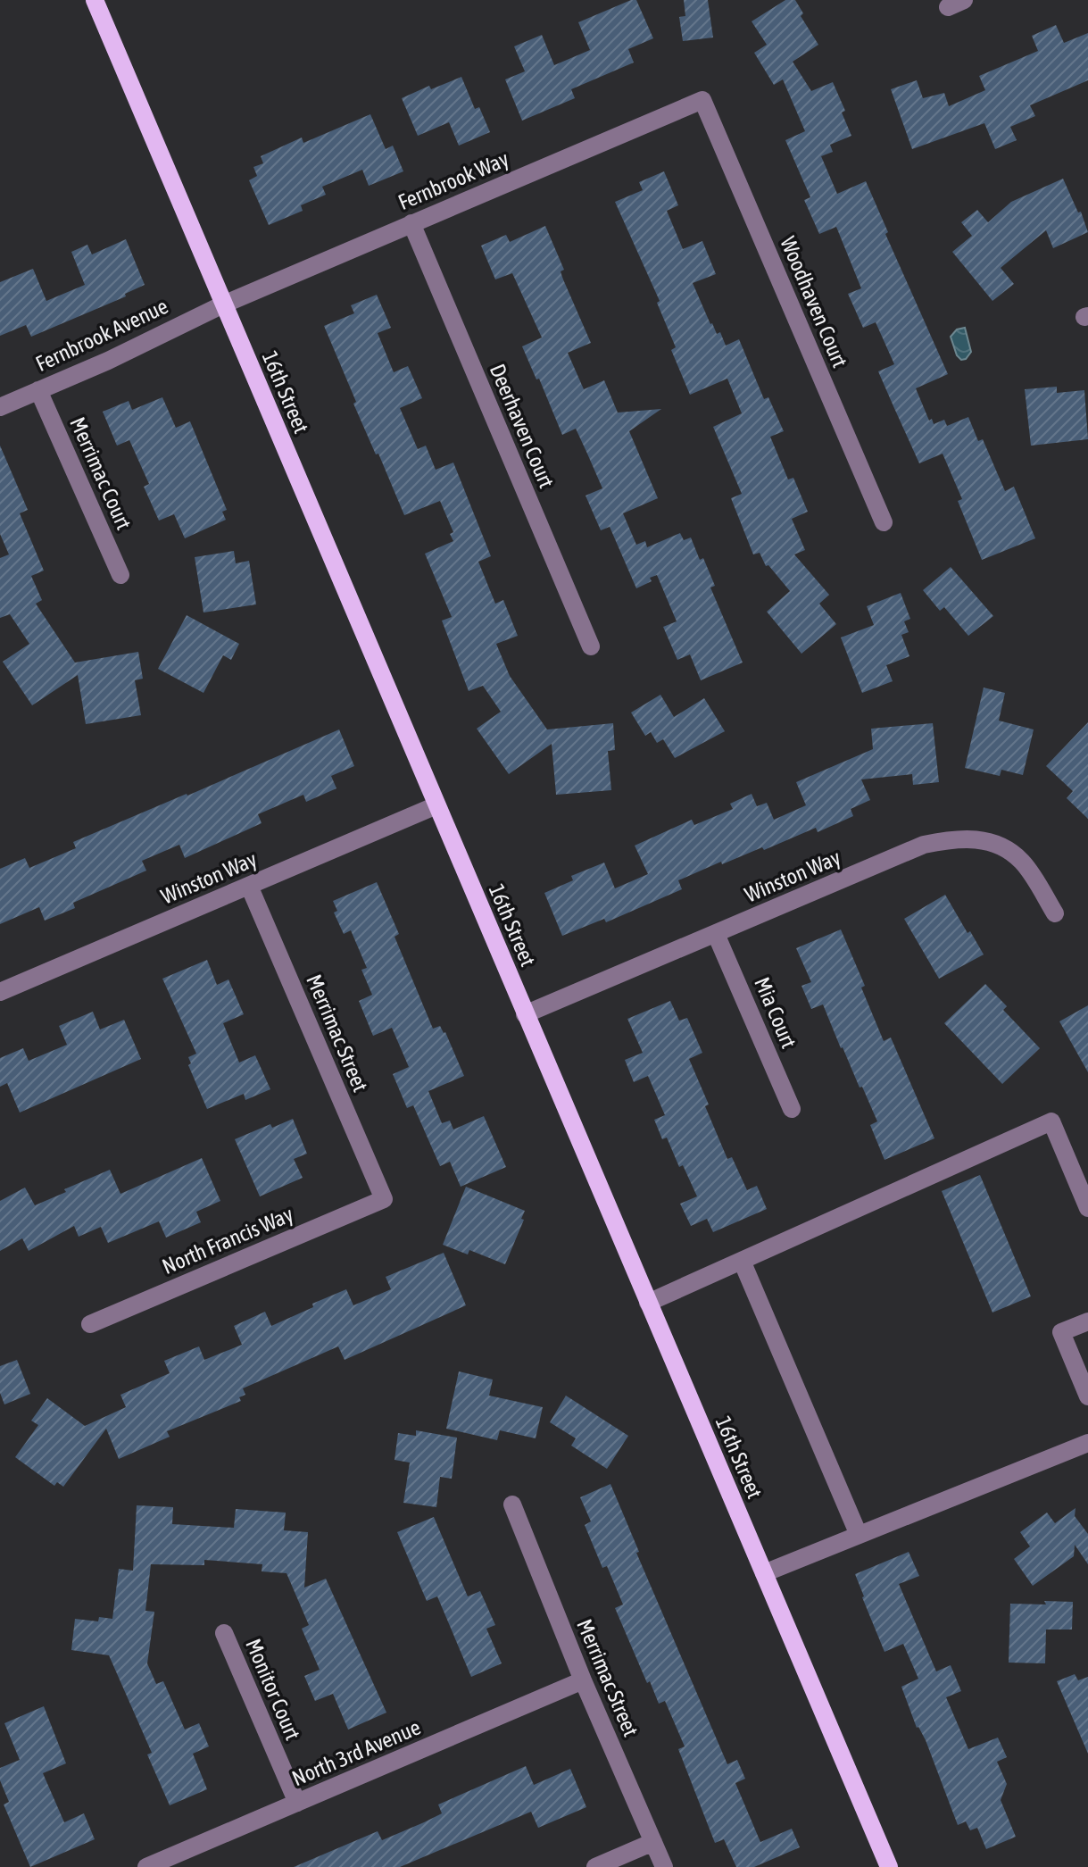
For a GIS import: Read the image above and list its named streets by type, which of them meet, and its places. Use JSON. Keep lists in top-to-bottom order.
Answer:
{
  "streets": {
    "main road": ["16th Street"],
    "street": [
      "Fernbrook Way",
      "Woodhaven Court",
      "Fernbrook Avenue",
      "Deerhaven Court",
      "Merrimac Court",
      "Winston Way",
      "Mia Court",
      "Merrimac Street",
      "North Francis Way",
      "Monitor Court",
      "North 3rd Avenue"
    ]
  },
  "crossings": [
    ["Fernbrook Way", "Woodhaven Court"],
    ["Fernbrook Way", "Fernbrook Avenue"],
    ["Fernbrook Way", "16th Street"],
    ["Fernbrook Way", "Deerhaven Court"],
    ["Fernbrook Avenue", "16th Street"],
    ["Fernbrook Avenue", "Merrimac Court"],
    ["16th Street", "Winston Way"],
    ["Winston Way", "Mia Court"],
    ["Winston Way", "Merrimac Street"],
    ["Merrimac Street", "North Francis Way"],
    ["Merrimac Street", "North 3rd Avenue"],
    ["Monitor Court", "North 3rd Avenue"]
  ]
}
